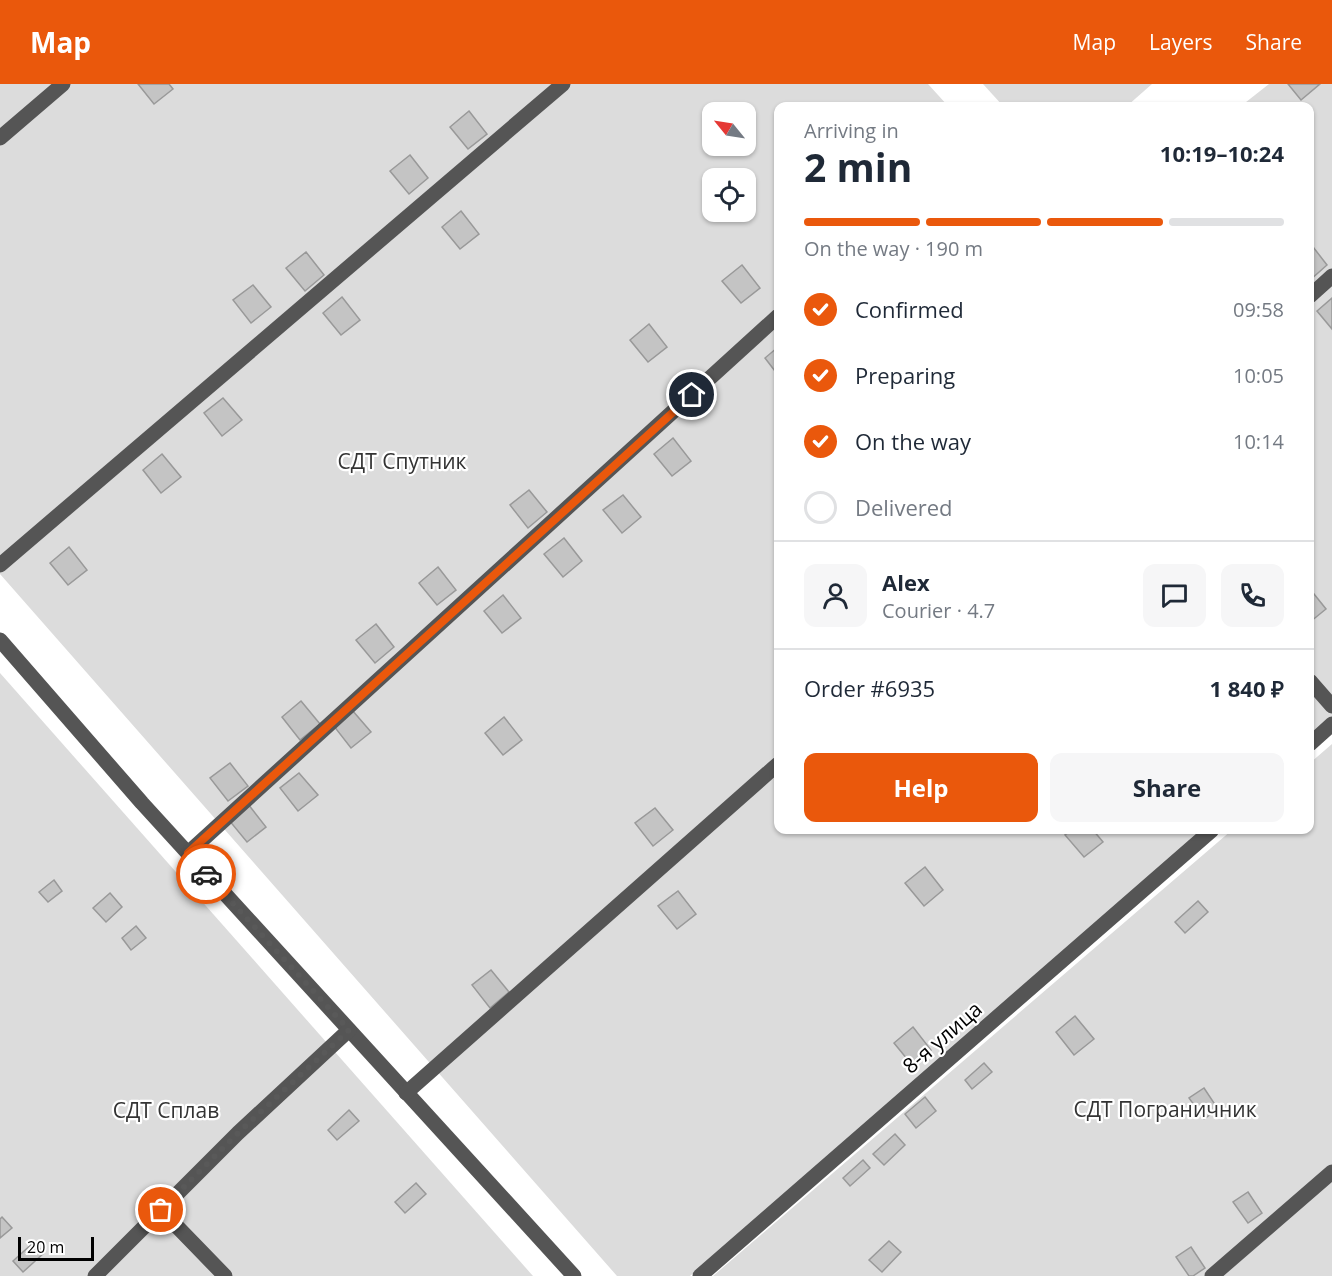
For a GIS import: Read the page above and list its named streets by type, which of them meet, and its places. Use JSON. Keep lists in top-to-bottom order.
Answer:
{
  "streets": {
    "street": ["8-я улица"]
  },
  "parks": ["СДТ Спутник", "СДТ Пограничник", "СДТ Сплав"],
  "scale_bar": "20 m",
  "north": "top left",
  "page": {
    "header": "Map",
    "nav": ["Map", "Layers", "Share"],
    "heading": ["2 min", "Arriving in", "10:19–10:24"],
    "panel": [
      "Alex",
      "Courier · 4.7",
      "Order #6935",
      "1 840 ₽"
    ],
    "bar": "On the way · 190 m",
    "list": [
      ["Confirmed", "09:58"],
      ["Preparing", "10:05"],
      ["On the way", "10:14"],
      "Delivered"
    ],
    "buttons": ["Help", "Share"],
    "scale": "20 m"
  }
}
